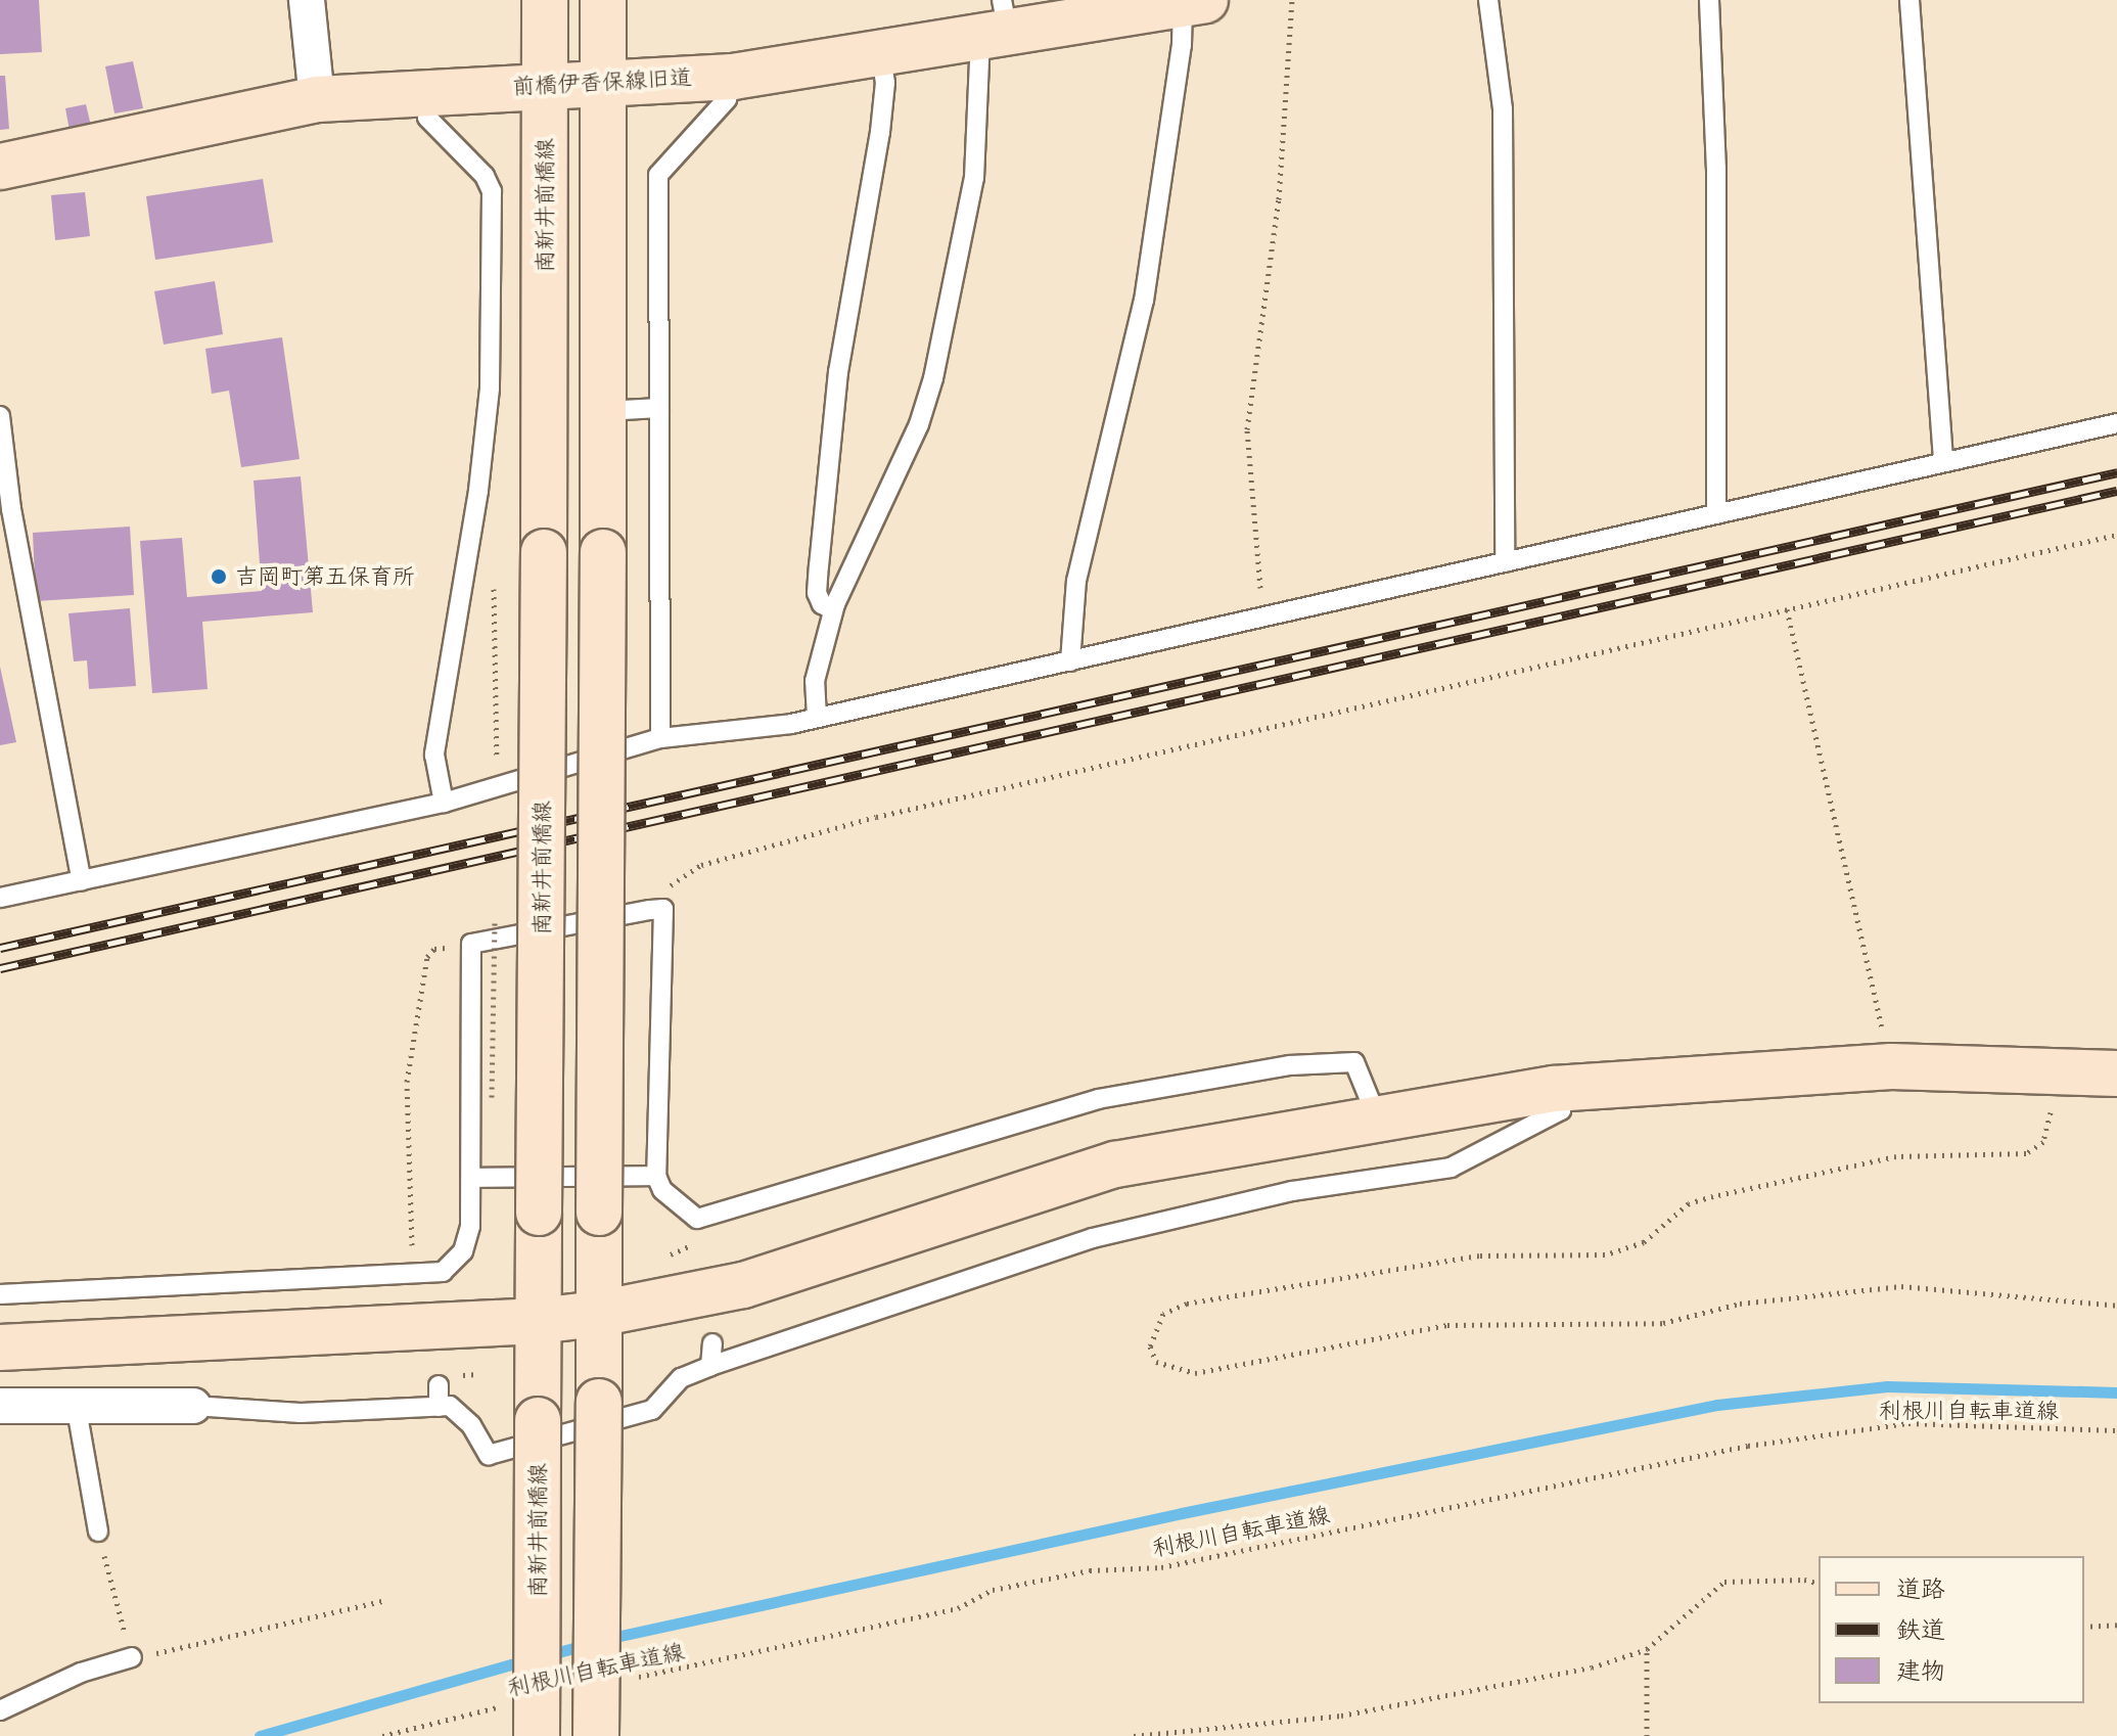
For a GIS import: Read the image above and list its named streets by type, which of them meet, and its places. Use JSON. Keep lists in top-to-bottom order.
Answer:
{
  "streets": {
    "main road": ["前橋伊香保線旧道", "南新井前橋線"],
    "path": ["利根川自転車道線"]
  },
  "crossings": [
    ["前橋伊香保線旧道", "南新井前橋線"]
  ],
  "places": ["吉岡町第五保育所"],
  "legend": ["道路", "鉄道", "建物"]
}
